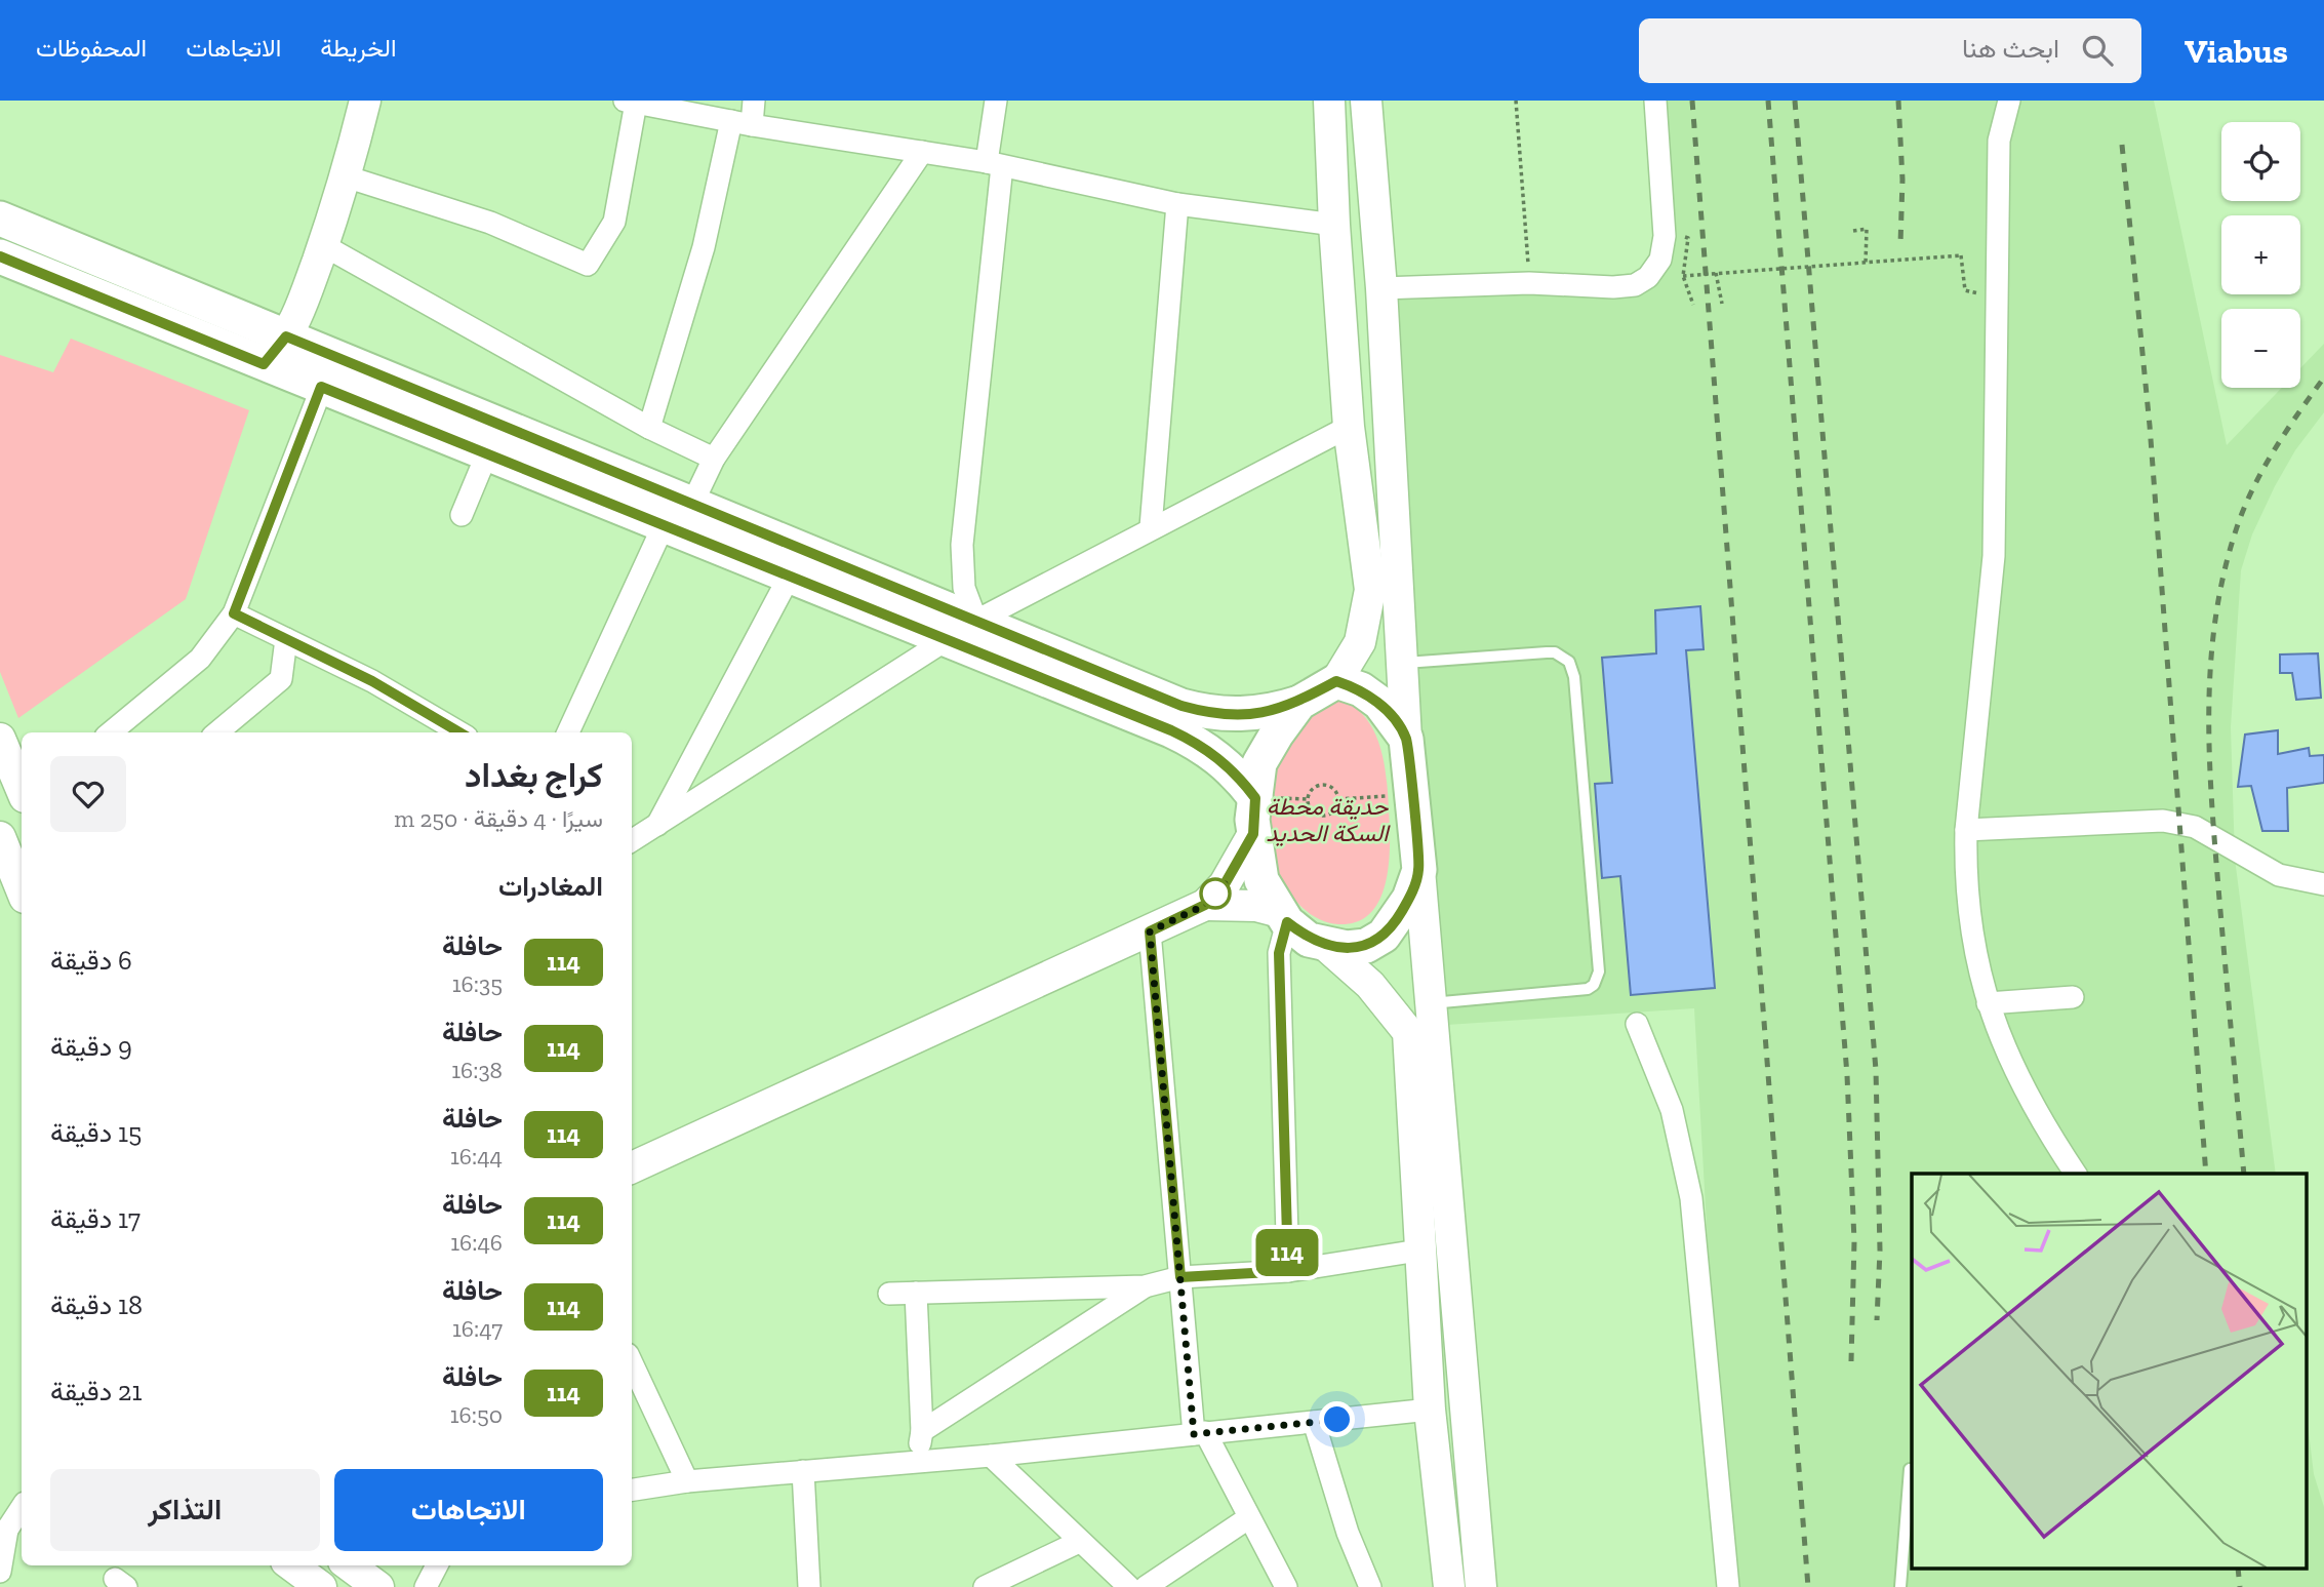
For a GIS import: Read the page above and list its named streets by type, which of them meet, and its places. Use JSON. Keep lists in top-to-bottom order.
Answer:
{
  "parks": ["حديقة محطة السكة الحديد"],
  "lines": ["bus line 114"],
  "page": {
    "header": "Viabus",
    "search": "ابحث هنا",
    "nav": ["الخريطة", "الاتجاهات", "المحفوظات"],
    "on_map": "114",
    "map_buttons": ["+", "−"],
    "heading": [
      ["كراج بغداد", "سيرًا · 4 دقيقة · 250 m"],
      "المغادرات"
    ],
    "list": [
      {
        "mark": "114",
        "name": "حافلة",
        "note": "16:35",
        "value": "6 دقيقة"
      },
      {
        "mark": "114",
        "name": "حافلة",
        "note": "16:38",
        "value": "9 دقيقة"
      },
      {
        "mark": "114",
        "name": "حافلة",
        "note": "16:44",
        "value": "15 دقيقة"
      },
      {
        "mark": "114",
        "name": "حافلة",
        "note": "16:46",
        "value": "17 دقيقة"
      },
      {
        "mark": "114",
        "name": "حافلة",
        "note": "16:47",
        "value": "18 دقيقة"
      },
      {
        "mark": "114",
        "name": "حافلة",
        "note": "16:50",
        "value": "21 دقيقة"
      }
    ],
    "buttons": ["الاتجاهات", "التذاكر"]
  }
}
